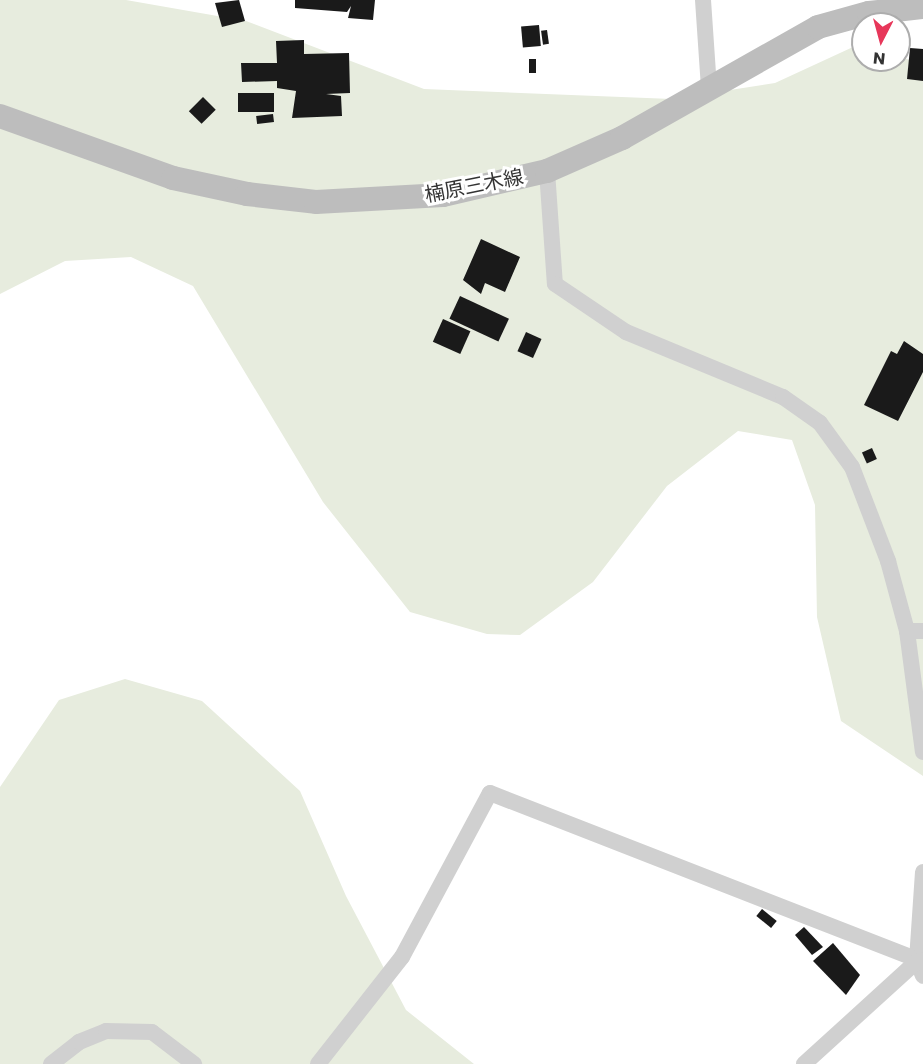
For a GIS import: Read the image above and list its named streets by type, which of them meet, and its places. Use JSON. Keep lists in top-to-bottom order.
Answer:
{
  "streets": {
    "main road": ["楠原三木線"]
  },
  "north": "bottom"
}
